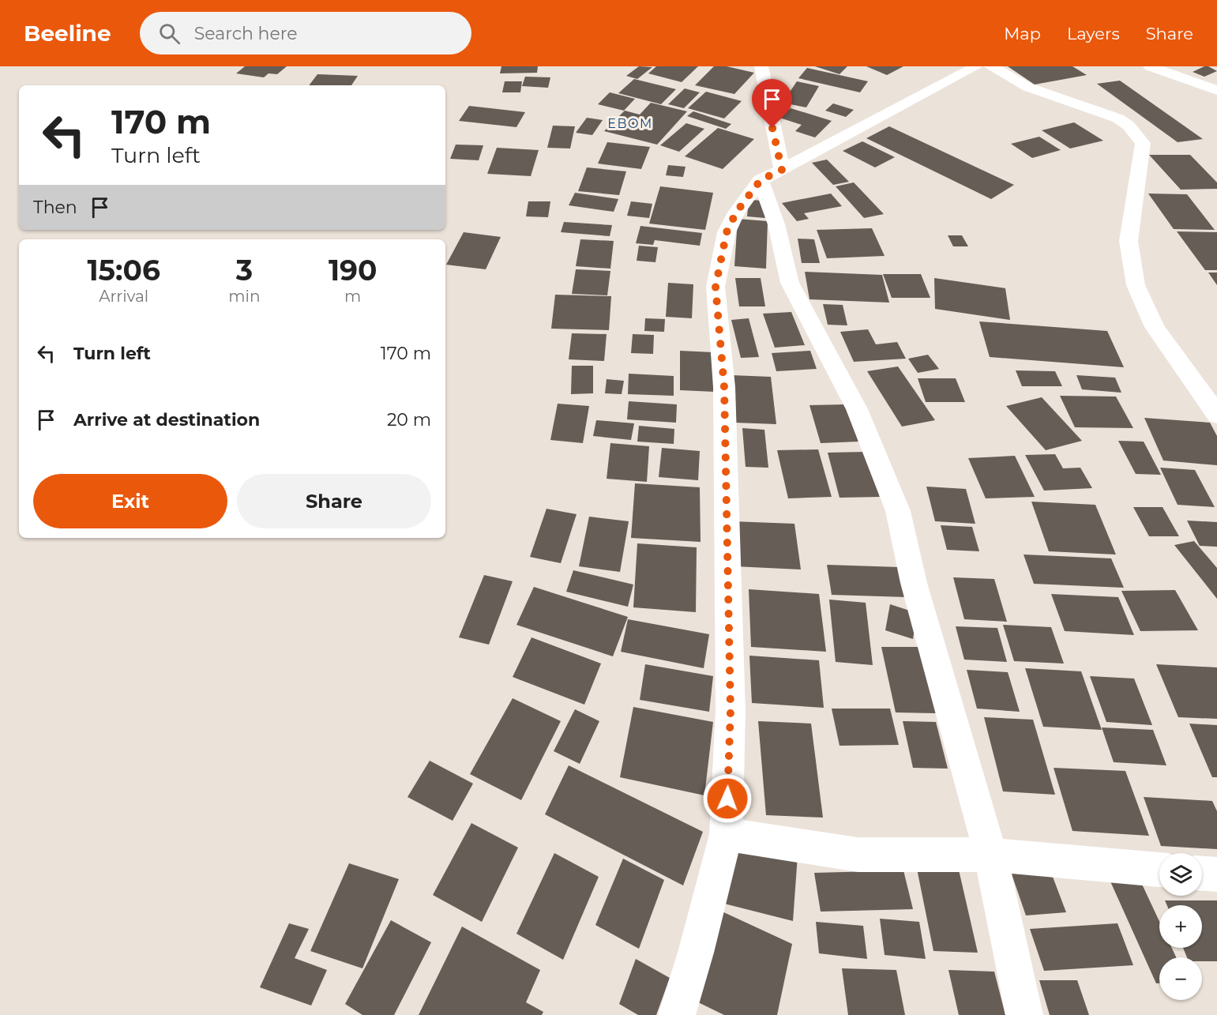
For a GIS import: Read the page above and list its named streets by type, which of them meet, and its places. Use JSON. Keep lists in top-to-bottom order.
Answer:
{
  "districts": ["EBOM"],
  "page": {
    "header": "Beeline",
    "search": "Search here",
    "nav": ["Map", "Layers", "Share"],
    "turn": ["170 m", "Turn left"],
    "then": "Then",
    "eta": [
      "15:06",
      "Arrival",
      "3",
      "min",
      "190",
      "m"
    ],
    "list": [
      {
        "name": "Turn left",
        "value": "170 m"
      },
      {
        "name": "Arrive at destination",
        "value": "20 m"
      }
    ],
    "buttons": ["Exit", "Share"],
    "map_buttons": ["+", "−"]
  }
}
